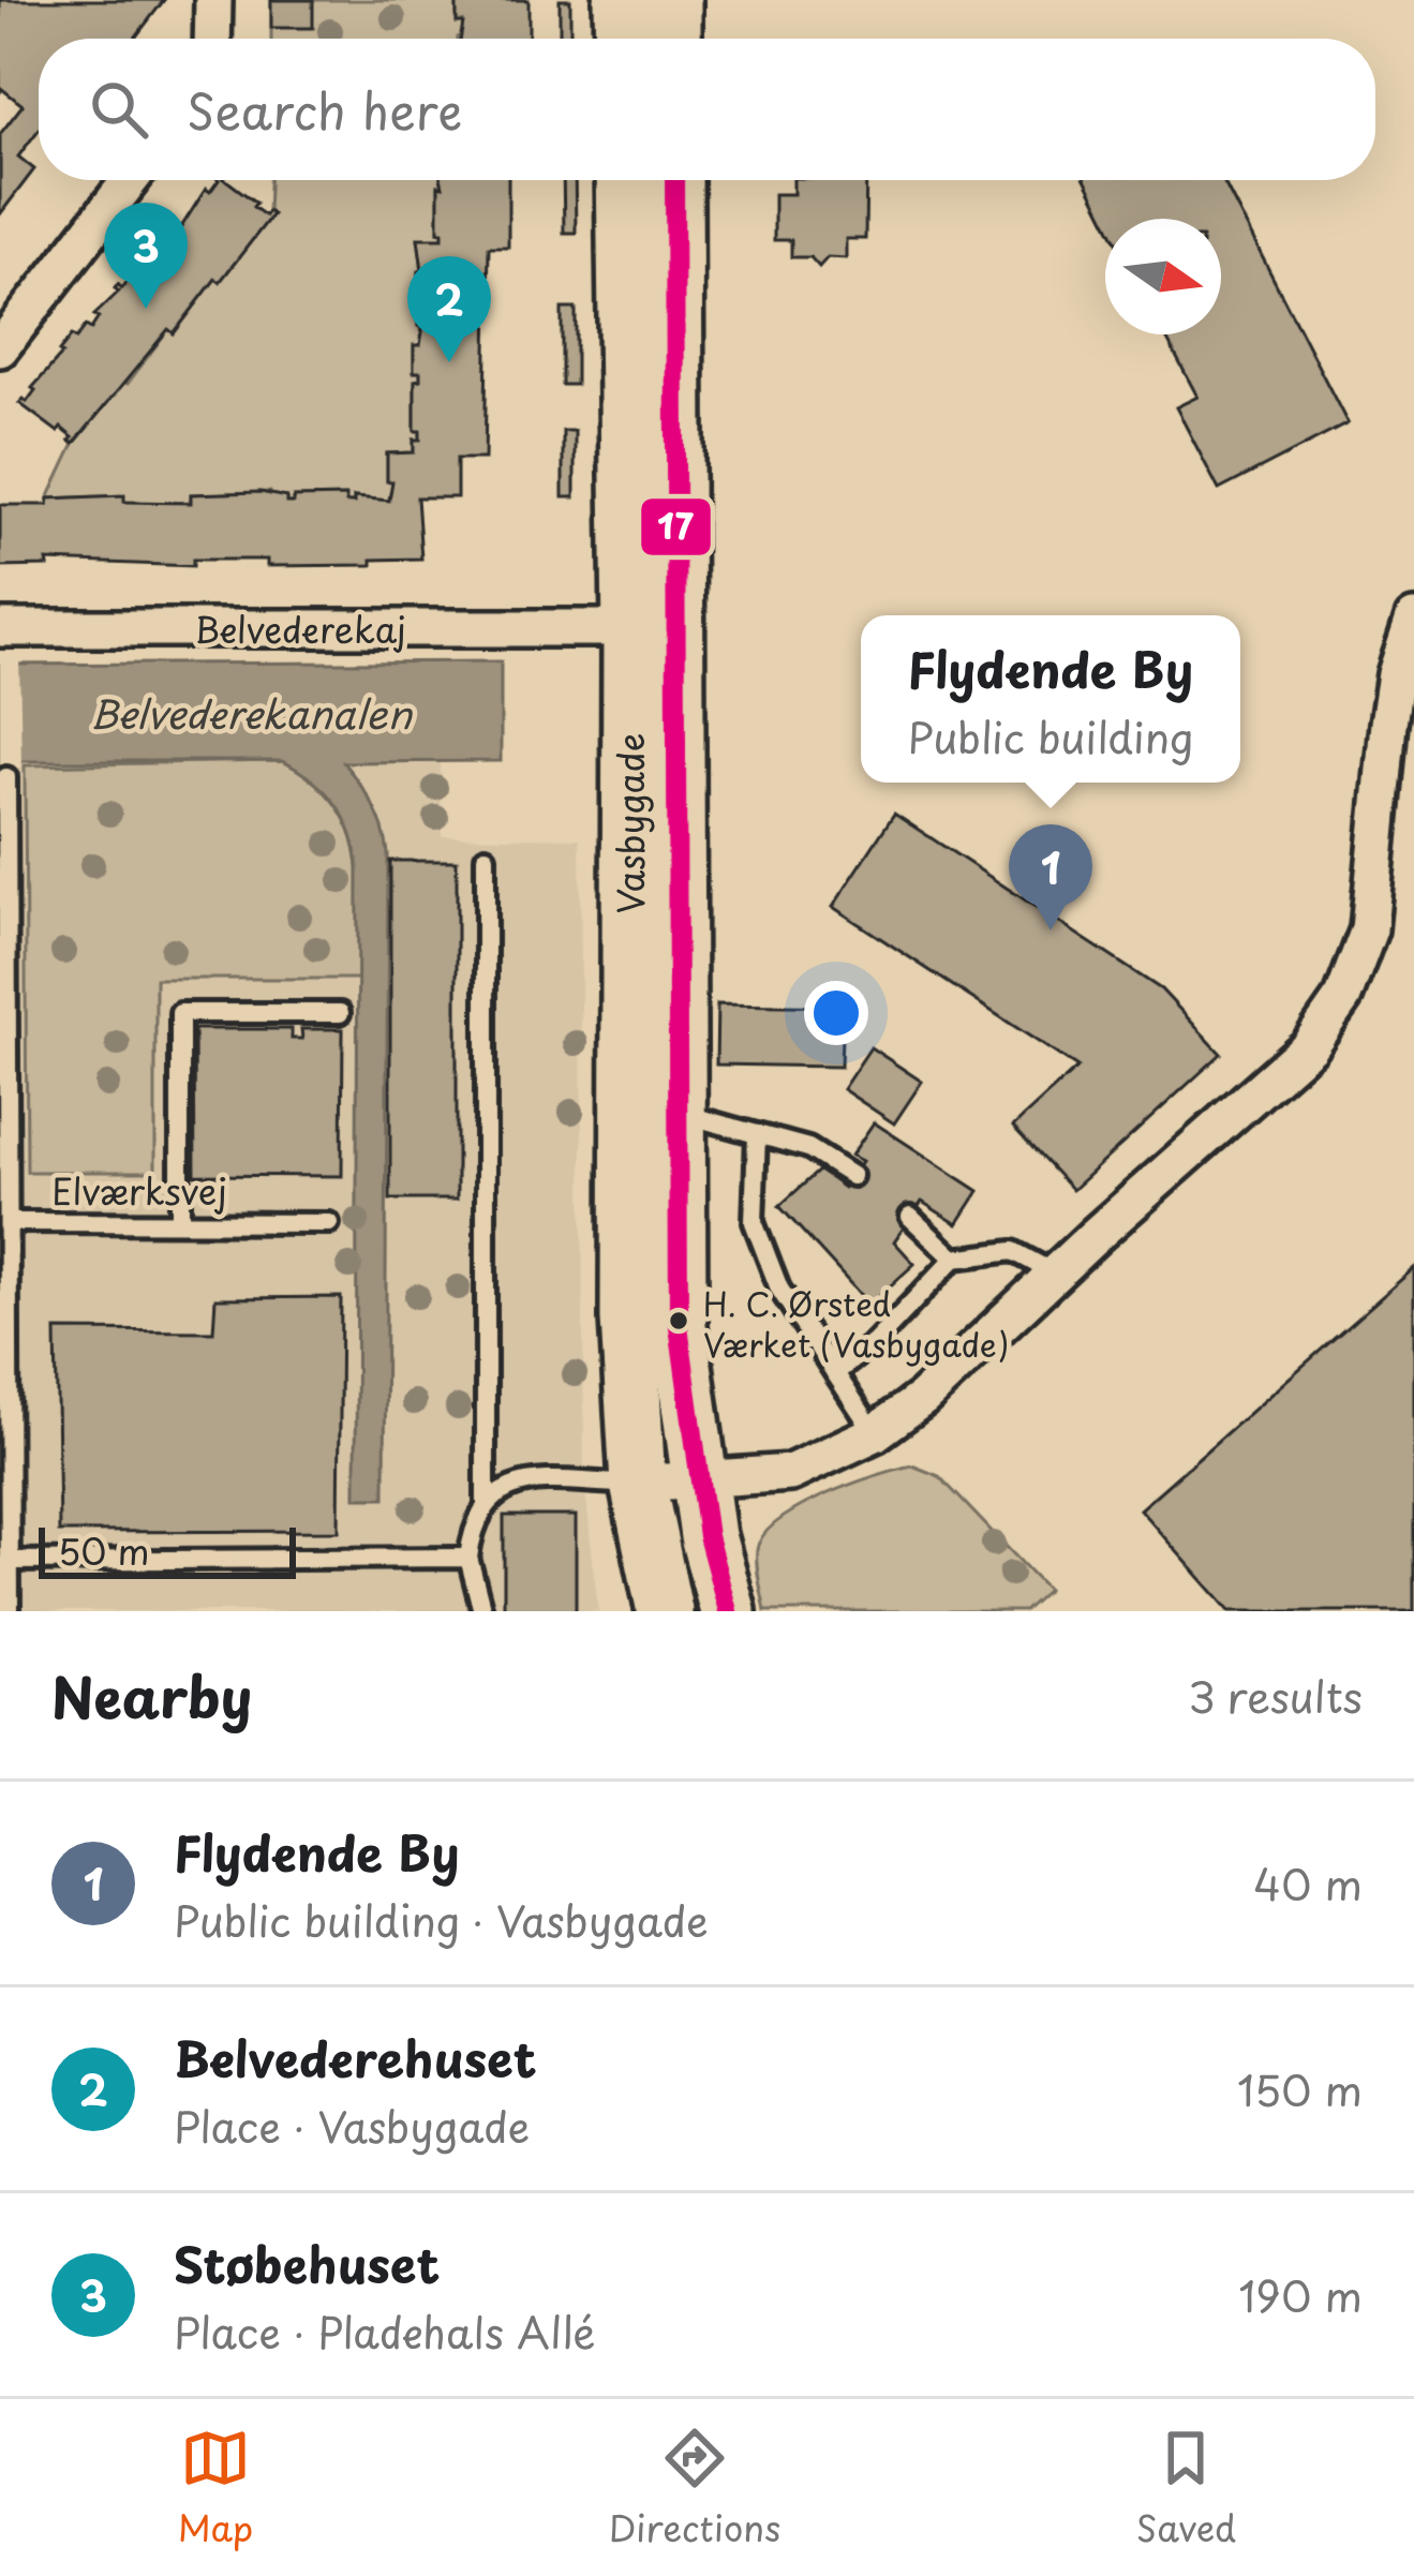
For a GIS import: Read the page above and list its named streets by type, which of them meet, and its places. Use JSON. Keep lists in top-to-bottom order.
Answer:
{
  "streets": {
    "main road": ["Vasbygade"],
    "street": ["Belvederekaj"],
    "lane": ["Elværksvej"]
  },
  "crossings": [
    ["Belvederekaj", "Vasbygade"]
  ],
  "water": ["Belvederekanalen"],
  "places": ["H. C. Ørsted Værket (Vasbygade)"],
  "lines": ["transit line 17"],
  "scale_bar": "50 m",
  "north": "right",
  "page": {
    "search": "Search here",
    "pins": ["3", "2", "1"],
    "popup": ["Flydende By", "Public building"],
    "scale": "50 m",
    "heading": ["Nearby", "3 results"],
    "list": [
      {
        "mark": "1",
        "name": "Flydende By",
        "note": "Public building · Vasbygade",
        "value": "40 m"
      },
      {
        "mark": "2",
        "name": "Belvederehuset",
        "note": "Place · Vasbygade",
        "value": "150 m"
      },
      {
        "mark": "3",
        "name": "Støbehuset",
        "note": "Place · Pladehals Allé",
        "value": "190 m"
      }
    ],
    "nav": ["Map", "Directions", "Saved"]
  }
}
